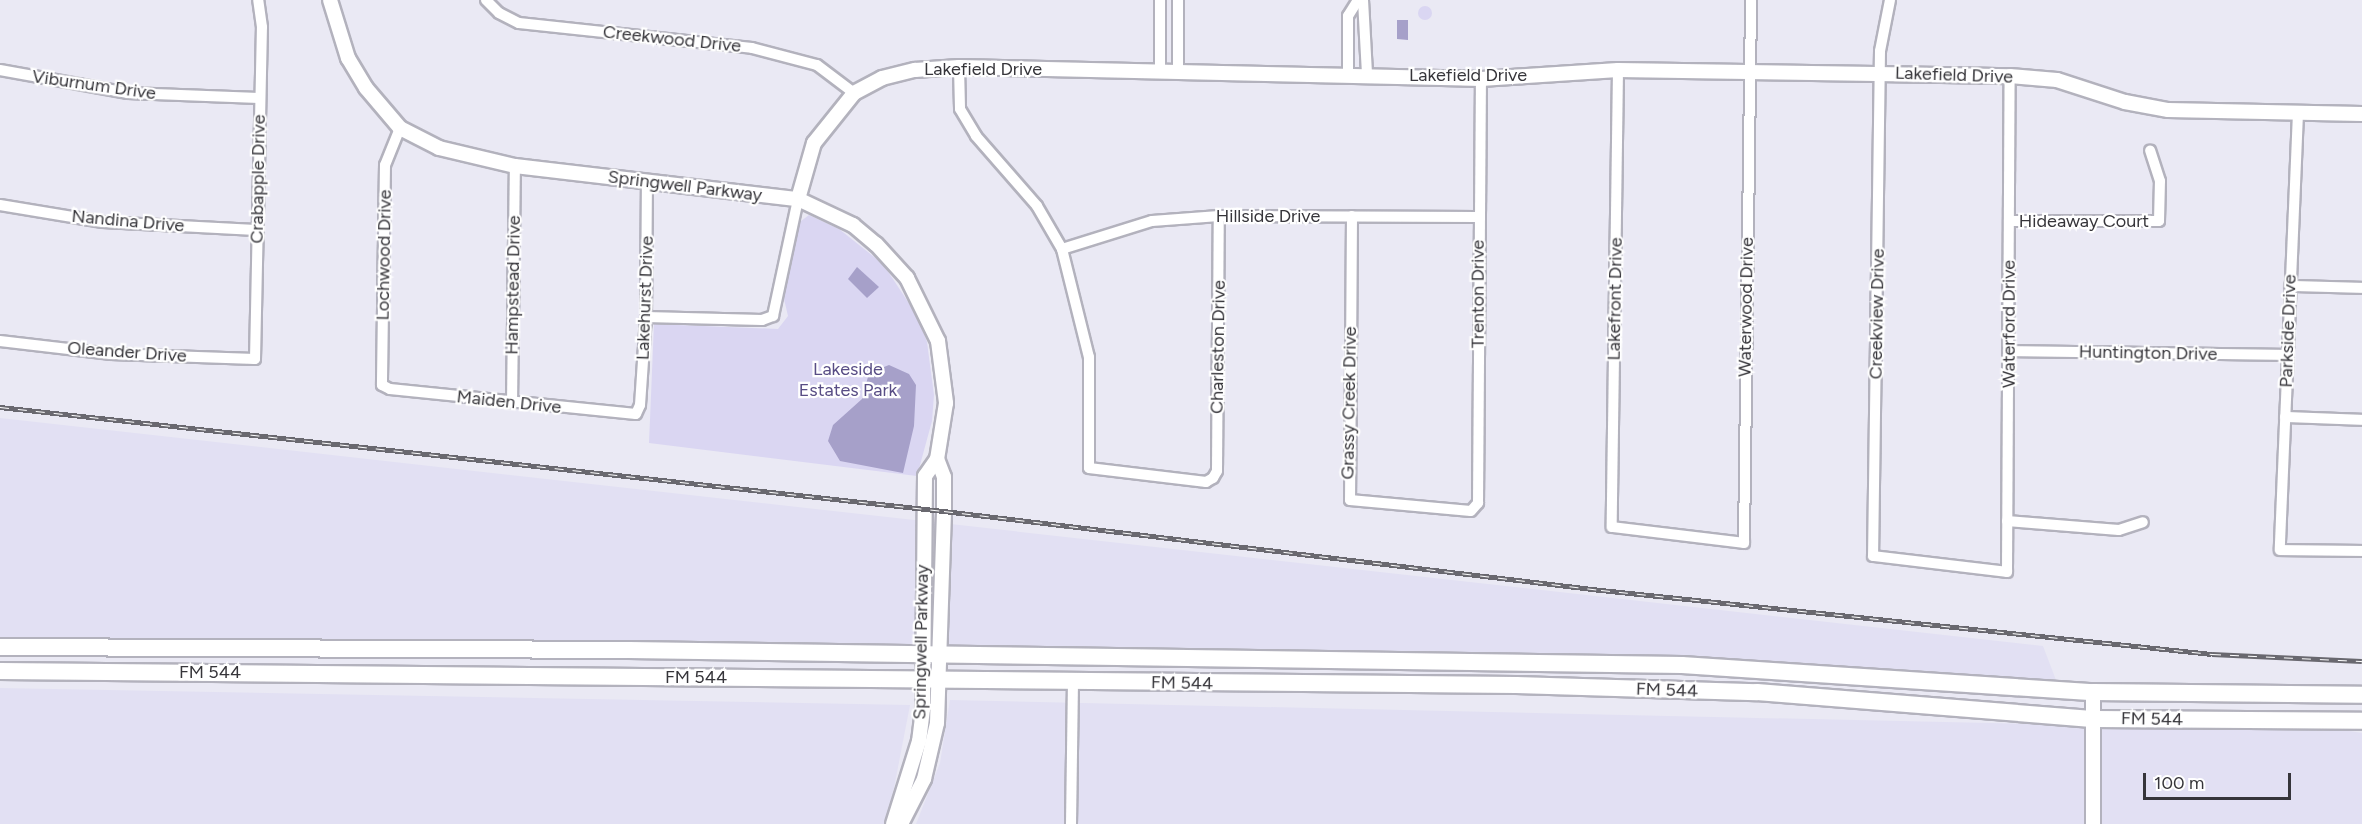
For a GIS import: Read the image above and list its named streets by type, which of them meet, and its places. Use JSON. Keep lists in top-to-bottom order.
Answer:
{
  "streets": {
    "main road": ["FM 544"],
    "street": [
      "Creekwood Drive",
      "Lakefield Drive",
      "Viburnum Drive",
      "Crabapple Drive",
      "Springwell Parkway",
      "Hillside Drive",
      "Nandina Drive",
      "Hideaway Court",
      "Lochwood Drive",
      "Hampstead Drive",
      "Trenton Drive",
      "Lakehurst Drive",
      "Lakefront Drive",
      "Waterwood Drive",
      "Creekview Drive",
      "Waterford Drive",
      "Parkside Drive",
      "Charleston Drive",
      "Oleander Drive",
      "Huntington Drive",
      "Maiden Drive",
      "Grassy Creek Drive"
    ]
  },
  "crossings": [
    ["Creekwood Drive", "Lakefield Drive"],
    ["Lakefield Drive", "Springwell Parkway"],
    ["Lakefield Drive", "Trenton Drive"],
    ["Lakefield Drive", "Lakehurst Drive"],
    ["Lakefield Drive", "Lakefront Drive"],
    ["Lakefield Drive", "Waterwood Drive"],
    ["Lakefield Drive", "Creekview Drive"],
    ["Lakefield Drive", "Waterford Drive"],
    ["Lakefield Drive", "Parkside Drive"],
    ["Viburnum Drive", "Crabapple Drive"],
    ["Crabapple Drive", "Nandina Drive"],
    ["Crabapple Drive", "Oleander Drive"],
    ["Springwell Parkway", "Lochwood Drive"],
    ["Springwell Parkway", "Hampstead Drive"],
    ["Springwell Parkway", "Lakehurst Drive"],
    ["Springwell Parkway", "FM 544"],
    ["Hillside Drive", "Trenton Drive"],
    ["Hillside Drive", "Charleston Drive"],
    ["Hillside Drive", "Grassy Creek Drive"],
    ["Hideaway Court", "Waterford Drive"],
    ["Lochwood Drive", "Maiden Drive"],
    ["Hampstead Drive", "Maiden Drive"],
    ["Trenton Drive", "Grassy Creek Drive"],
    ["Lakehurst Drive", "Maiden Drive"],
    ["Lakefront Drive", "Waterwood Drive"],
    ["Creekview Drive", "Waterford Drive"],
    ["Waterford Drive", "Huntington Drive"],
    ["Parkside Drive", "Huntington Drive"]
  ],
  "parks": ["Lakeside Estates Park"],
  "scale_bar": "100 m"
}
